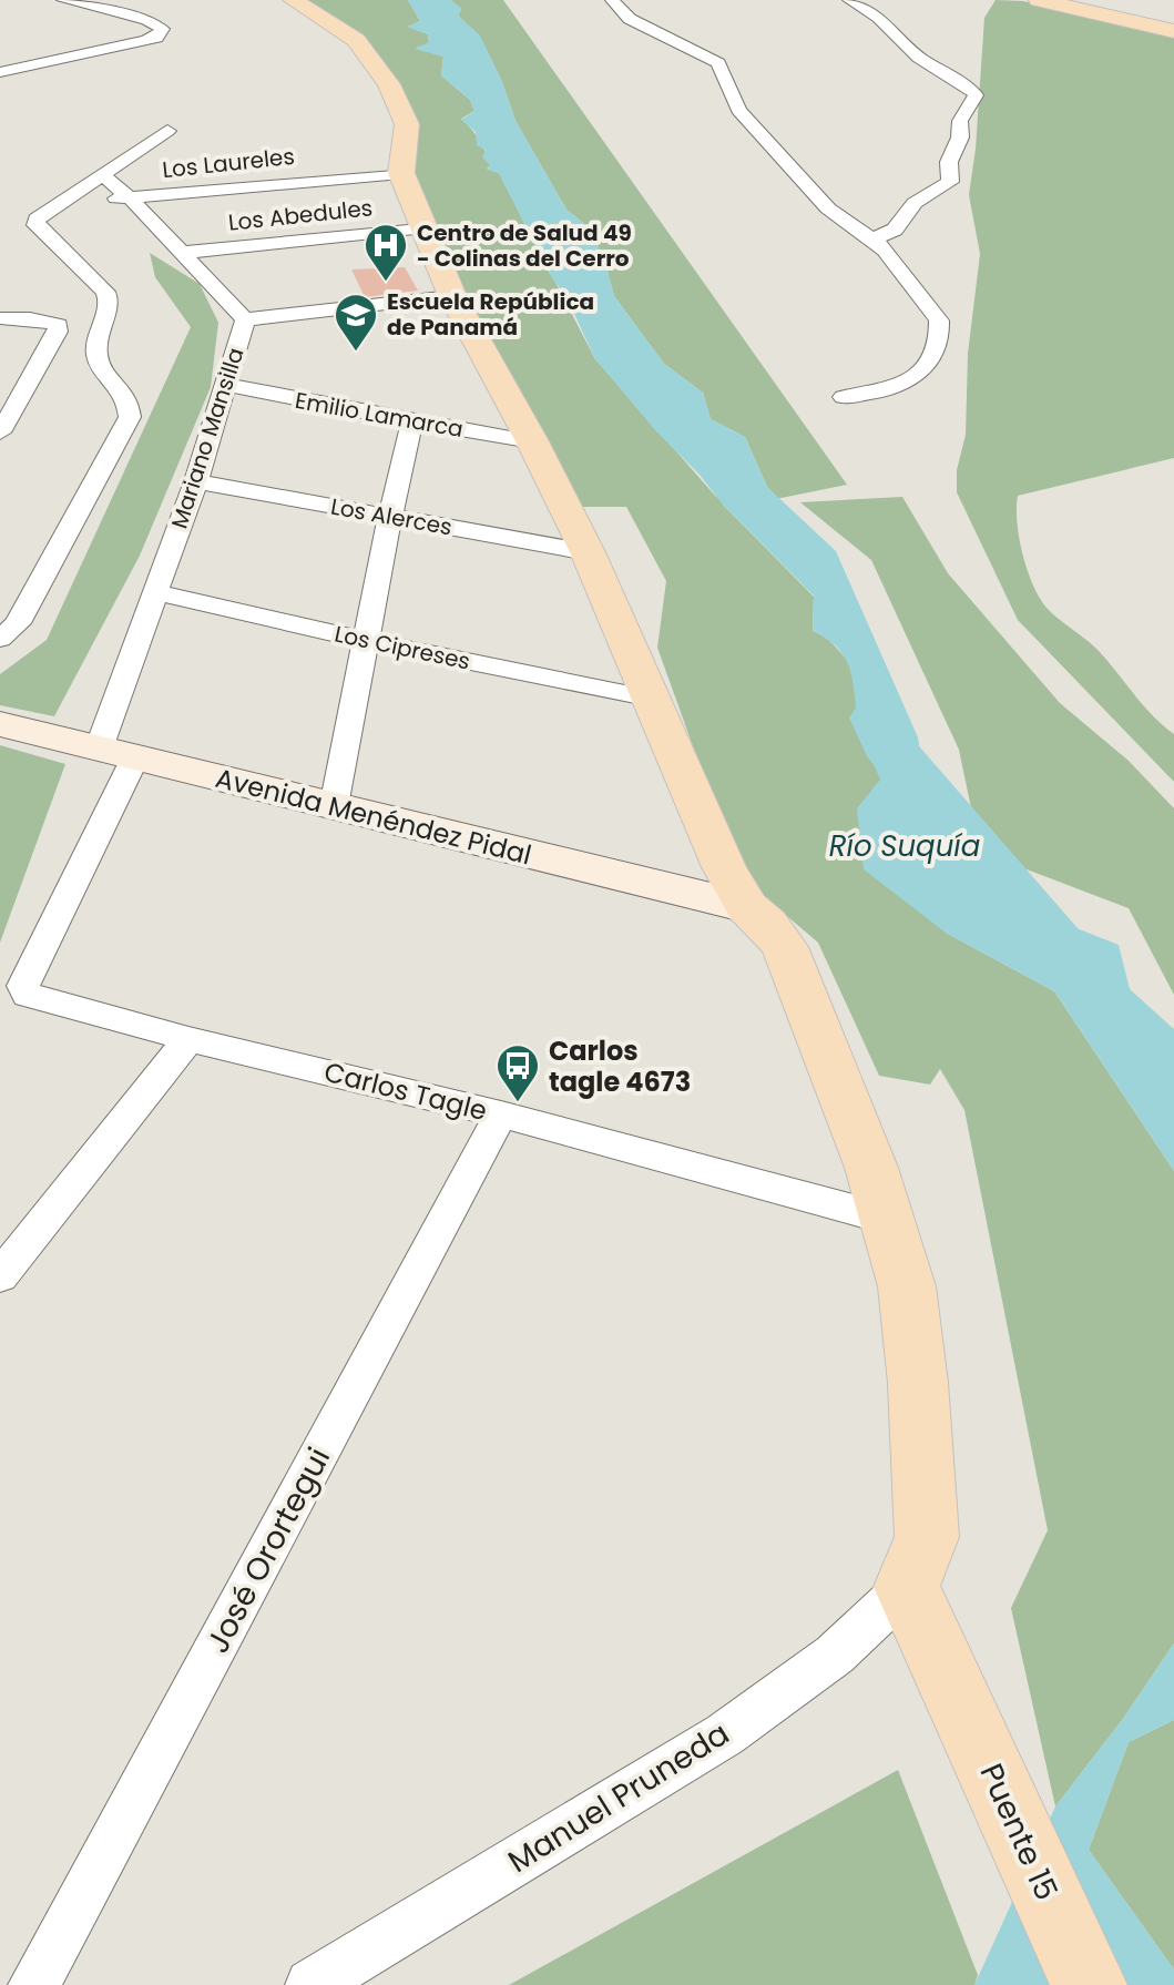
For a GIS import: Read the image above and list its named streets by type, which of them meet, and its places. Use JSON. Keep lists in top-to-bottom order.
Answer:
{
  "streets": {
    "main road": ["Avenida Menéndez Pidal", "Puente 15"],
    "street": [
      "Los Laureles",
      "Los Abedules",
      "Emilio Lamarca",
      "Mariano Mansilla",
      "Los Alerces",
      "Los Cipreses",
      "Carlos Tagle",
      "José Orortegui",
      "Manuel Pruneda"
    ]
  },
  "crossings": [
    ["Los Laureles", "Mariano Mansilla"],
    ["Los Abedules", "Mariano Mansilla"],
    ["Emilio Lamarca", "Mariano Mansilla"],
    ["Mariano Mansilla", "Los Alerces"],
    ["Mariano Mansilla", "Los Cipreses"],
    ["Mariano Mansilla", "Avenida Menéndez Pidal"],
    ["Mariano Mansilla", "Carlos Tagle"],
    ["Carlos Tagle", "José Orortegui"],
    ["Manuel Pruneda", "Puente 15"]
  ],
  "water": ["Río Suquía"],
  "places": {
    "hospital": ["Centro de Salud 49 - Colinas del Cerro"],
    "school or university": ["Escuela República de Panamá"],
    "bus stop": ["Carlos tagle 4673"]
  }
}
